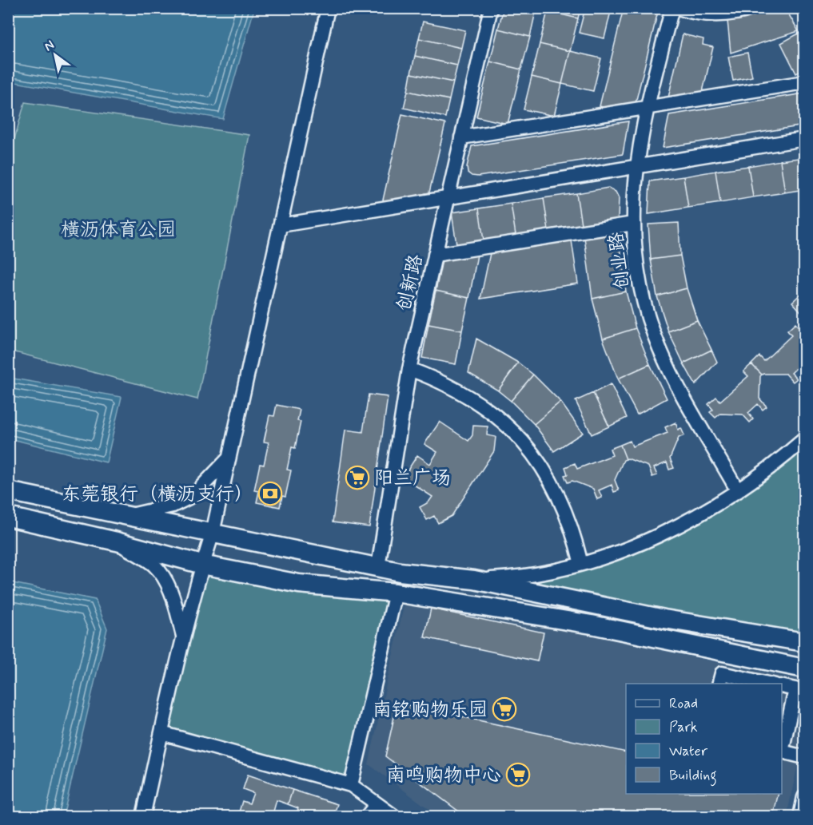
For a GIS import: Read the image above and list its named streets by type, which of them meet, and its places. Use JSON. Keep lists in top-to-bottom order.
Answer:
{
  "streets": {
    "street": ["创业路", "创新路"]
  },
  "parks": ["横沥体育公园"],
  "places": {
    "supermarket": ["阳兰广场", "南铭购物乐园", "南鸣购物中心"],
    "bank": ["东莞银行（横沥支行）"]
  },
  "legend": [
    "Road",
    "Park",
    "Water",
    "Building"
  ],
  "north": "top left"
}
